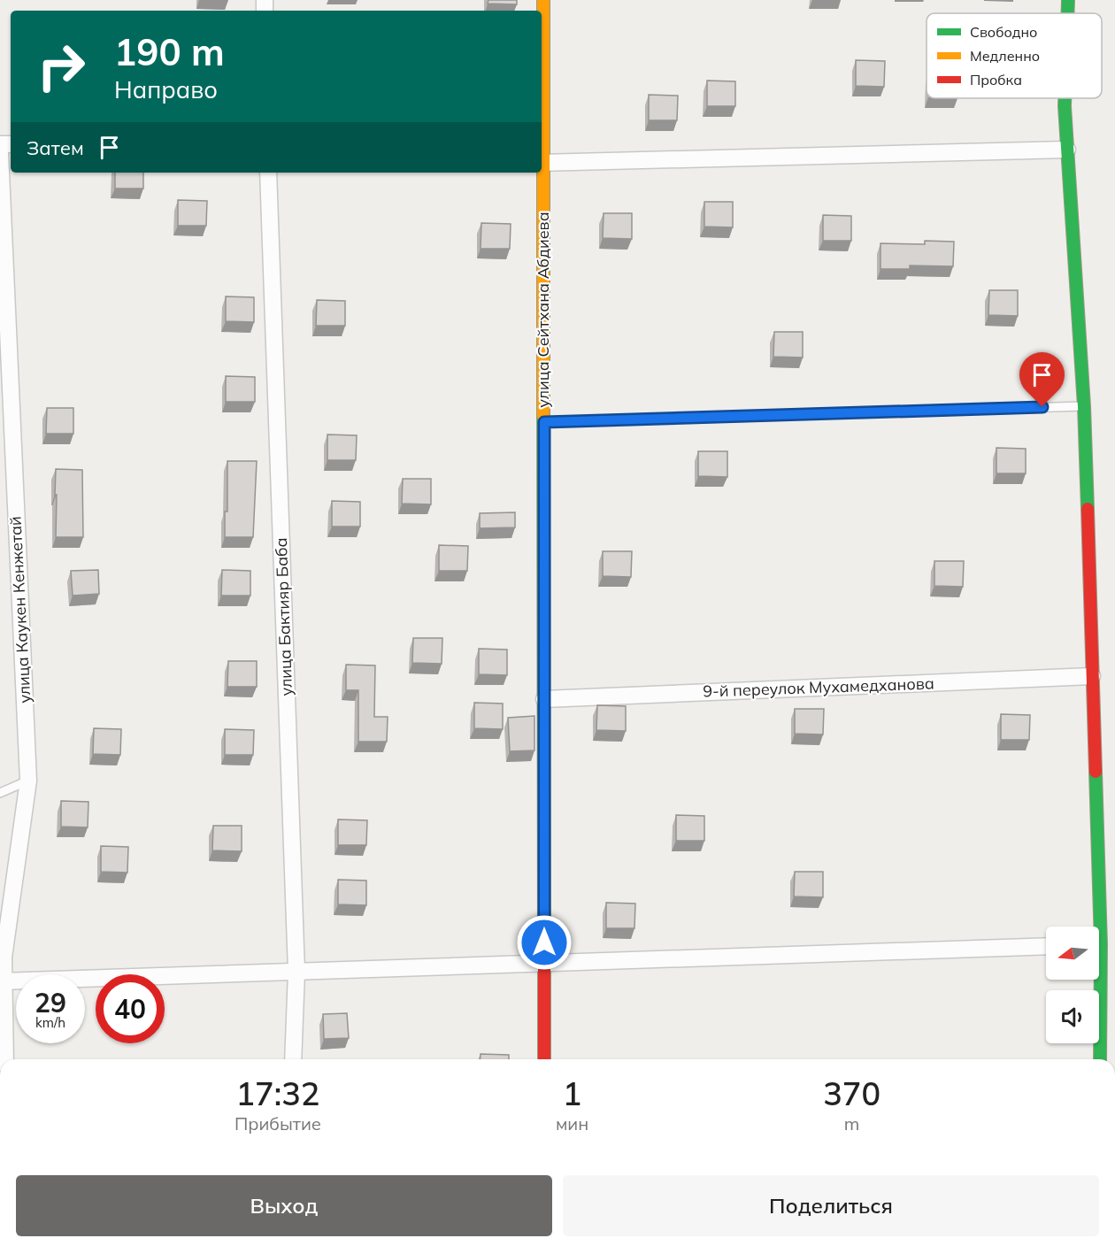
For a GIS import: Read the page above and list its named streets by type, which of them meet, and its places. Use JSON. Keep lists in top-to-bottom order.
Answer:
{
  "streets": {
    "street": [
      "улица Сейтхана Абдиева",
      "улица Каукен Кенжетай",
      "улица Бактияр Баба",
      "9-й переулок Мухамедханова"
    ]
  },
  "crossings": [
    ["улица Сейтхана Абдиева", "9-й переулок Мухамедханова"]
  ],
  "legend": ["Свободно", "Медленно", "Пробка"],
  "north": "left",
  "page": {
    "turn": ["190 m", "Направо"],
    "then": "Затем",
    "speed": "29 km/h",
    "limit": "40",
    "eta": [
      "17:32",
      "Прибытие",
      "1",
      "мин",
      "370",
      "m"
    ],
    "buttons": ["Выход", "Поделиться"]
  }
}
